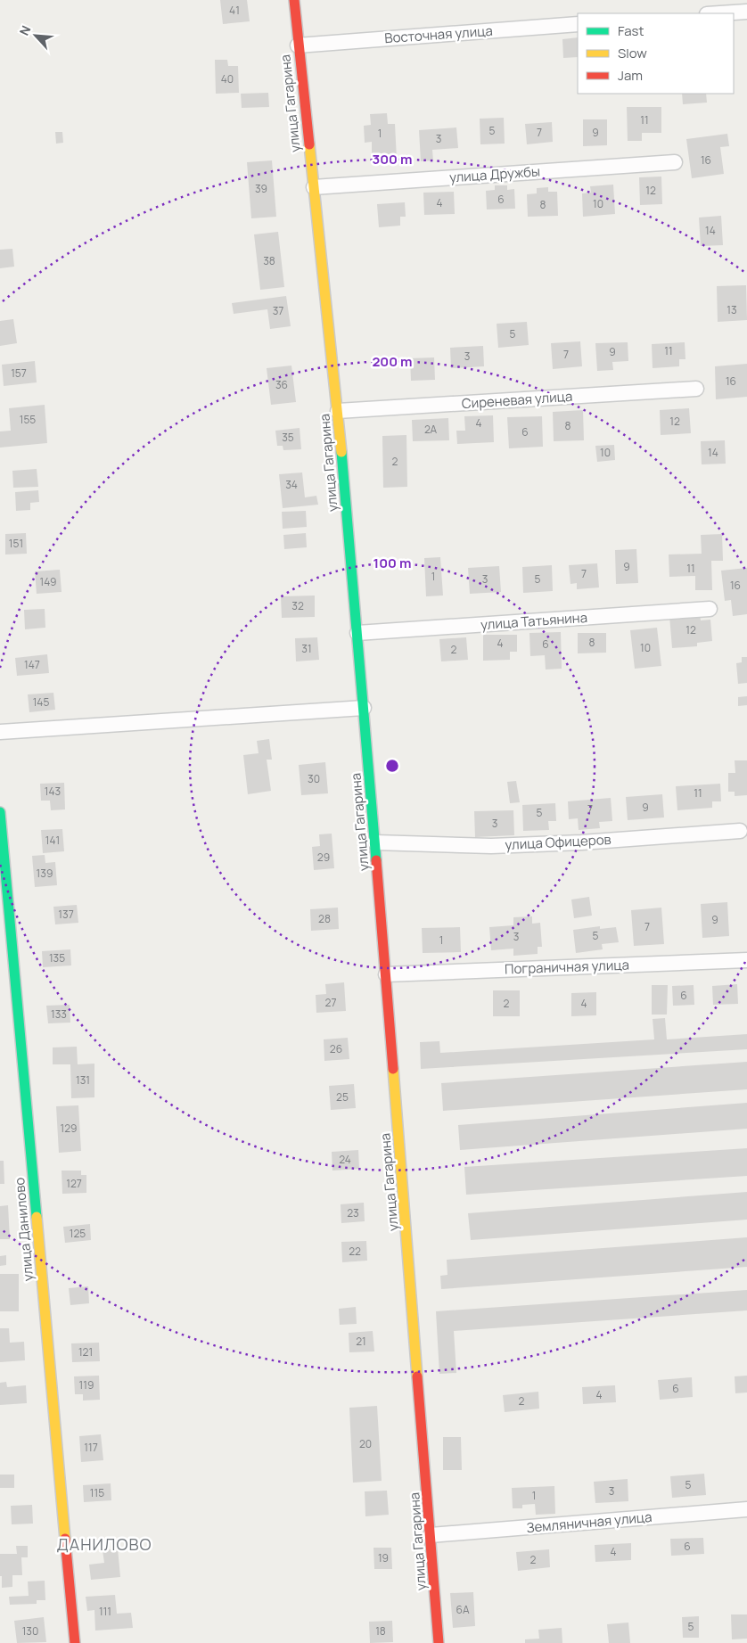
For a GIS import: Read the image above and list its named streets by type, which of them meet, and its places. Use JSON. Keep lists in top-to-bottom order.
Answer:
{
  "streets": {
    "street": [
      "Восточная улица",
      "улица Гагарина",
      "улица Дружбы",
      "Сиреневая улица",
      "улица Татьянина",
      "улица Офицеров",
      "Пограничная улица",
      "улица Данилово",
      "Земляничная улица"
    ]
  },
  "crossings": [
    ["Восточная улица", "улица Гагарина"],
    ["улица Гагарина", "улица Дружбы"],
    ["улица Гагарина", "Сиреневая улица"],
    ["улица Гагарина", "улица Татьянина"],
    ["улица Гагарина", "улица Офицеров"],
    ["улица Гагарина", "Пограничная улица"],
    ["улица Гагарина", "Земляничная улица"]
  ],
  "districts": ["ДАНИЛОВО"],
  "house_numbers": [
    "41",
    "40",
    "11",
    "5",
    "7",
    "9",
    "1",
    "3",
    "16",
    "39",
    "12",
    "6",
    "4",
    "10",
    "8",
    "14",
    "38",
    "13",
    "37",
    "5",
    "11",
    "9",
    "7",
    "3",
    "157",
    "16",
    "36",
    "155",
    "12",
    "4",
    "8",
    "2А",
    "6",
    "35",
    "10",
    "14",
    "2",
    "34",
    "151",
    "9",
    "11",
    "7",
    "1",
    "3",
    "5",
    "149",
    "16",
    "32",
    "12",
    "8",
    "4",
    "6",
    "10",
    "31",
    "2",
    "147",
    "145",
    "30",
    "143",
    "11",
    "9",
    "7",
    "5",
    "3",
    "141",
    "29",
    "139",
    "137",
    "28",
    "9",
    "7",
    "5",
    "3",
    "1",
    "135",
    "6",
    "27",
    "2",
    "4",
    "133",
    "26",
    "131",
    "25",
    "129",
    "24",
    "127",
    "23",
    "125",
    "22",
    "21",
    "121",
    "119",
    "6",
    "4",
    "2",
    "20",
    "117",
    "5",
    "3",
    "115",
    "1",
    "6",
    "4",
    "19",
    "2",
    "6А",
    "111",
    "5",
    "130",
    "18"
  ],
  "legend": ["Fast", "Slow", "Jam"],
  "north": "top left",
  "rings": ["300 m", "200 m", "100 m"]
}
